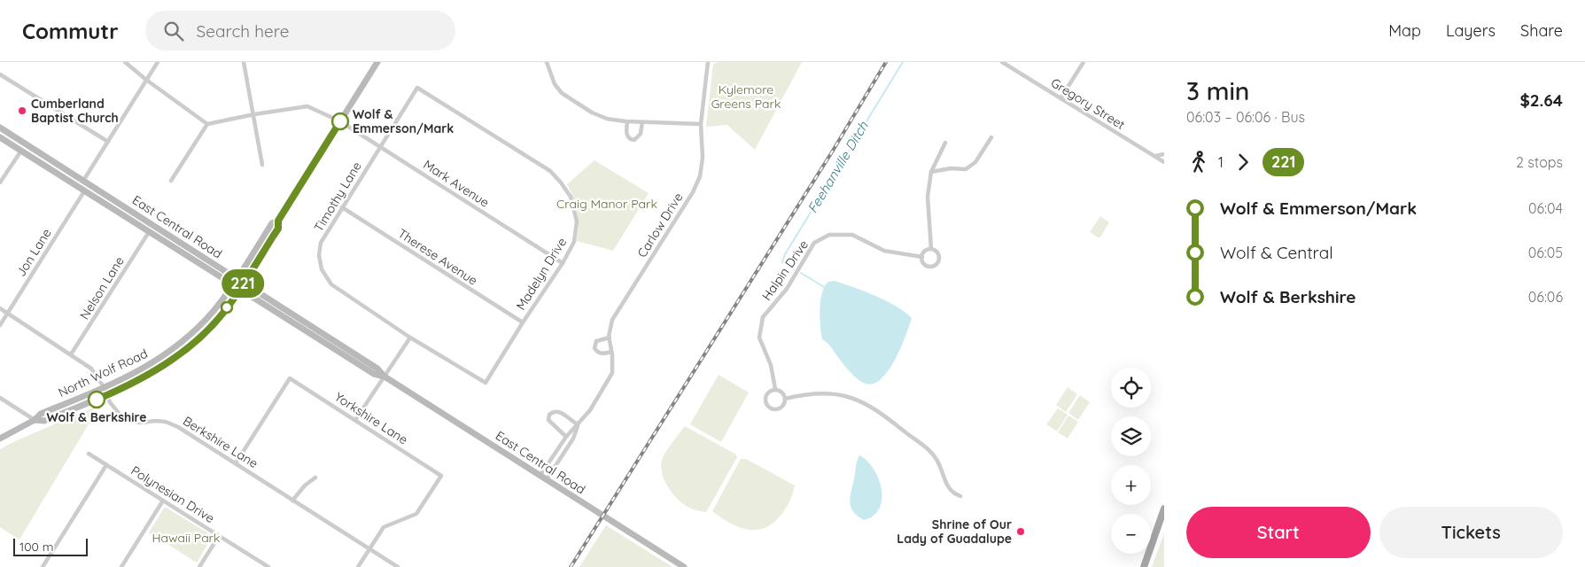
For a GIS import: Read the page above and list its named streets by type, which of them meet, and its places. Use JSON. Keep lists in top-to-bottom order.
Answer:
{
  "streets": {
    "main road": ["East Central Road", "North Wolf Road"],
    "street": [
      "Gregory Street",
      "Mark Avenue",
      "Timothy Lane",
      "Carlow Drive",
      "Jon Lane",
      "Therese Avenue",
      "Halpin Drive",
      "Madelyn Drive",
      "Nelson Lane",
      "Yorkshire Lane",
      "Berkshire Lane",
      "Polynesian Drive"
    ]
  },
  "crossings": [
    ["Mark Avenue", "Timothy Lane"],
    ["Mark Avenue", "Madelyn Drive"],
    ["Mark Avenue", "North Wolf Road"],
    ["Timothy Lane", "Therese Avenue"],
    ["Timothy Lane", "Madelyn Drive"],
    ["Carlow Drive", "East Central Road"],
    ["East Central Road", "Jon Lane"],
    ["East Central Road", "Nelson Lane"],
    ["East Central Road", "North Wolf Road"],
    ["Jon Lane", "Berkshire Lane"],
    ["Therese Avenue", "Madelyn Drive"],
    ["Nelson Lane", "Berkshire Lane"],
    ["North Wolf Road", "Berkshire Lane"],
    ["Yorkshire Lane", "Berkshire Lane"]
  ],
  "water": ["Feehanville Ditch"],
  "parks": ["Kylemore Greens Park", "Craig Manor Park", "Hawaii Park"],
  "places": [
    "Cumberland Baptist Church",
    "Wolf & Emmerson/Mark",
    "Wolf & Berkshire",
    "Shrine of Our Lady of Guadalupe"
  ],
  "lines": ["bus line 221"],
  "scale_bar": "100 m",
  "page": {
    "header": "Commutr",
    "search": "Search here",
    "nav": ["Map", "Layers", "Share"],
    "on_map": "221",
    "heading": ["3 min", "06:03 – 06:06 · Bus", "$2.64"],
    "legs": ["1", "221", "2 stops"],
    "list": [
      {
        "name": "Wolf & Emmerson/Mark",
        "value": "06:04"
      },
      {
        "name": "Wolf & Central",
        "value": "06:05"
      },
      {
        "name": "Wolf & Berkshire",
        "value": "06:06"
      }
    ],
    "map_buttons": ["+", "−"],
    "buttons": ["Start", "Tickets"],
    "scale": "100 m"
  }
}
